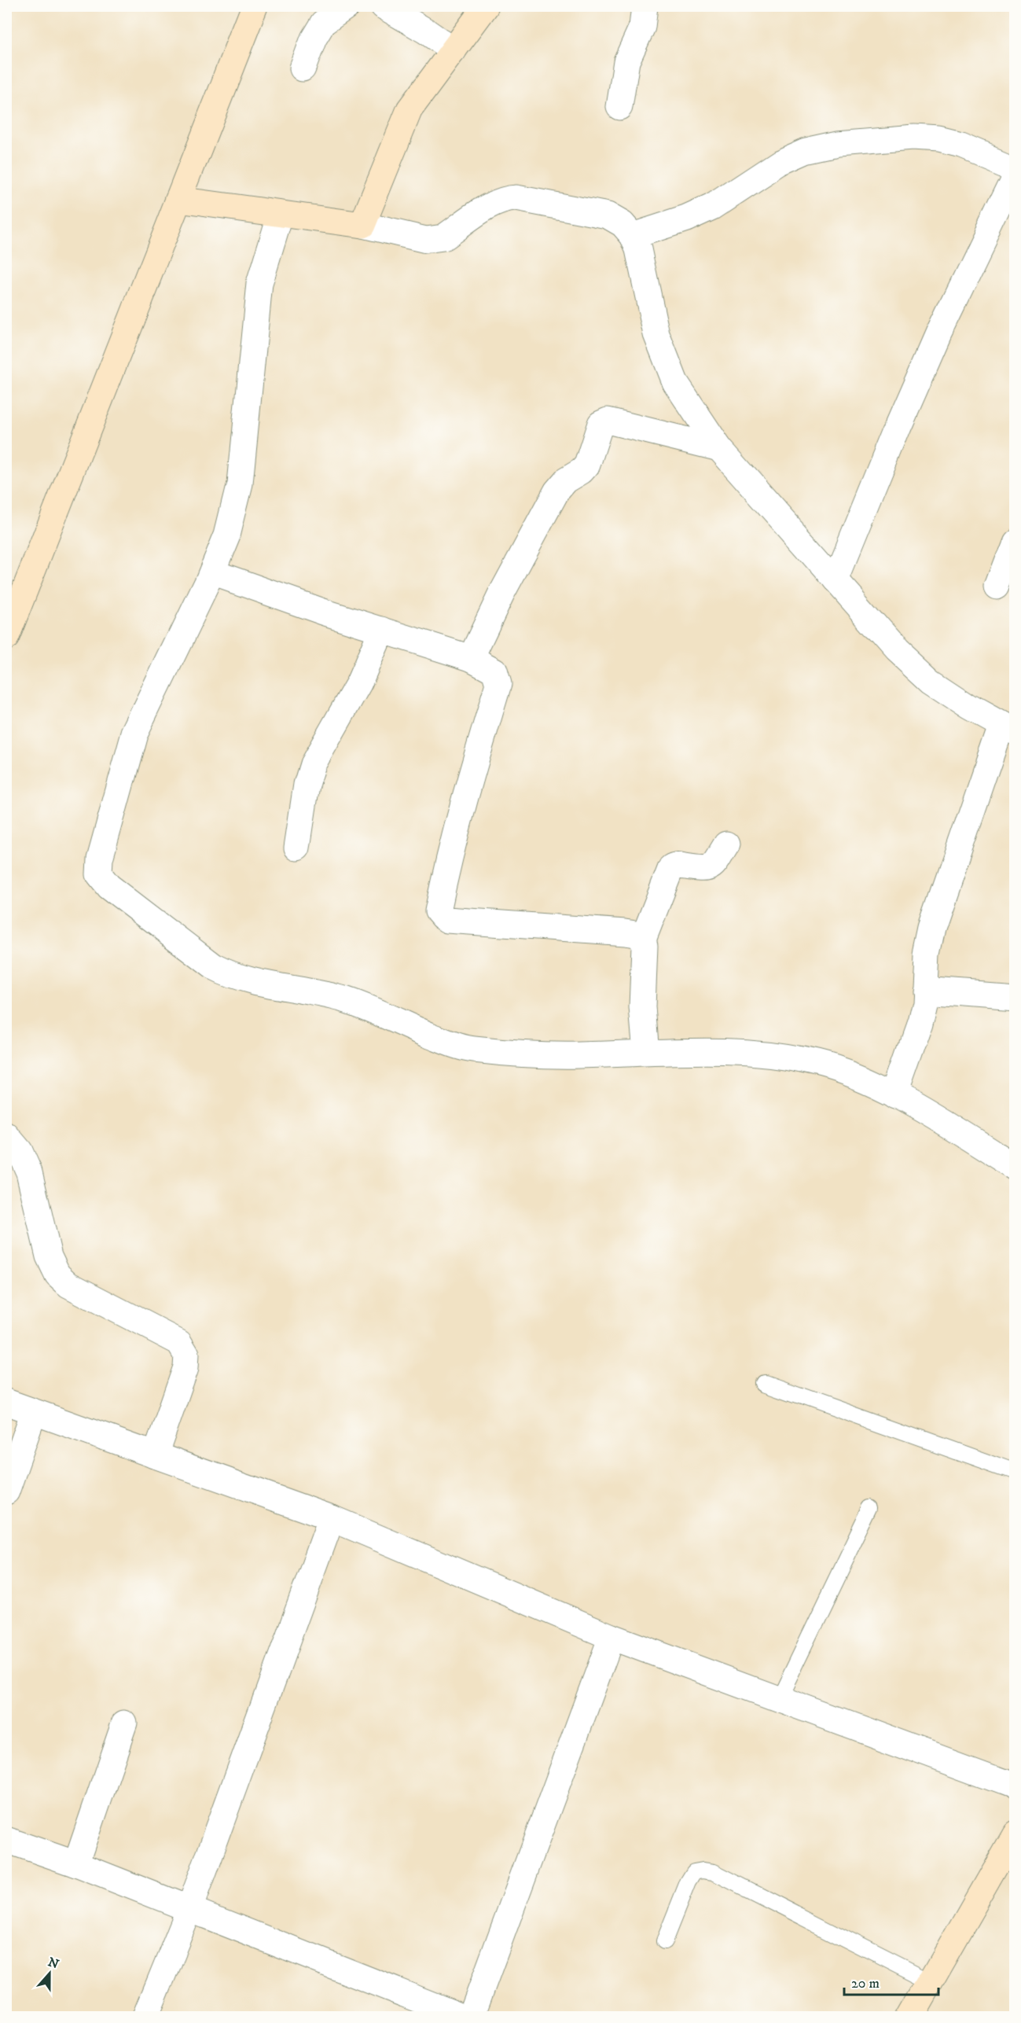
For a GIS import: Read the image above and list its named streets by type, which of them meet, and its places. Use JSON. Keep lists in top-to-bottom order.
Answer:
{
  "scale_bar": "20 m",
  "north": "top"
}
